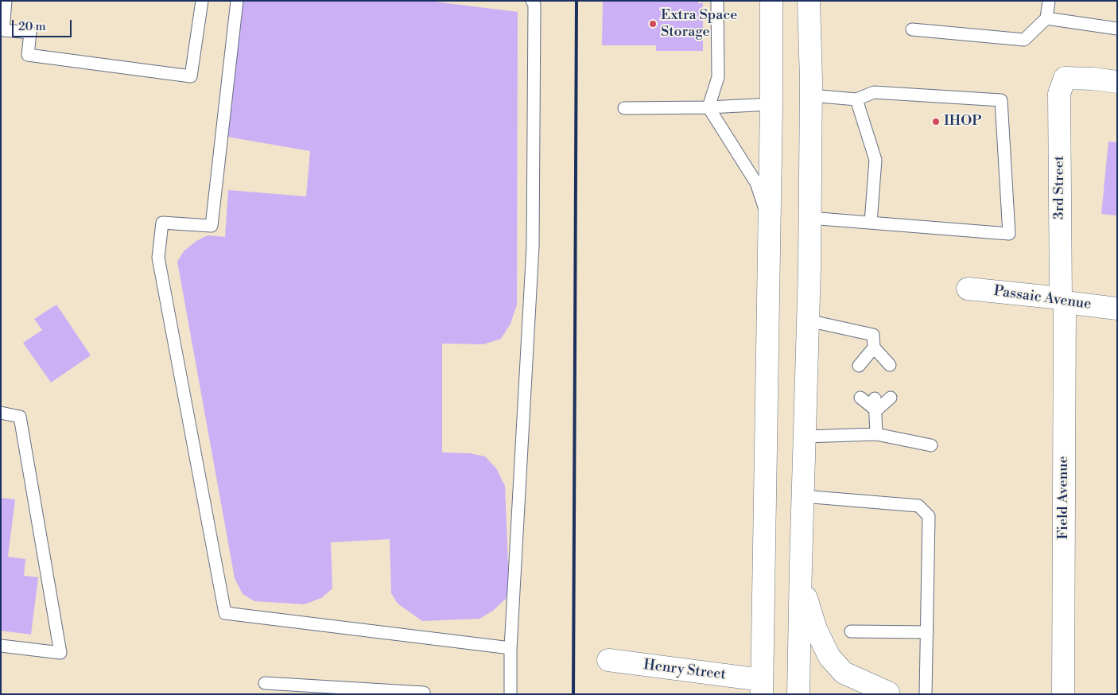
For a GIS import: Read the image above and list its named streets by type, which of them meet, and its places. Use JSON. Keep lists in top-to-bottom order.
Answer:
{
  "streets": {
    "main road": [
      "3rd Street",
      "Passaic Avenue",
      "Field Avenue",
      "Henry Street"
    ]
  },
  "crossings": [
    ["3rd Street", "Passaic Avenue"],
    ["3rd Street", "Field Avenue"],
    ["Passaic Avenue", "Field Avenue"]
  ],
  "places": ["Extra Space Storage", "IHOP"],
  "scale_bar": "20 m"
}
